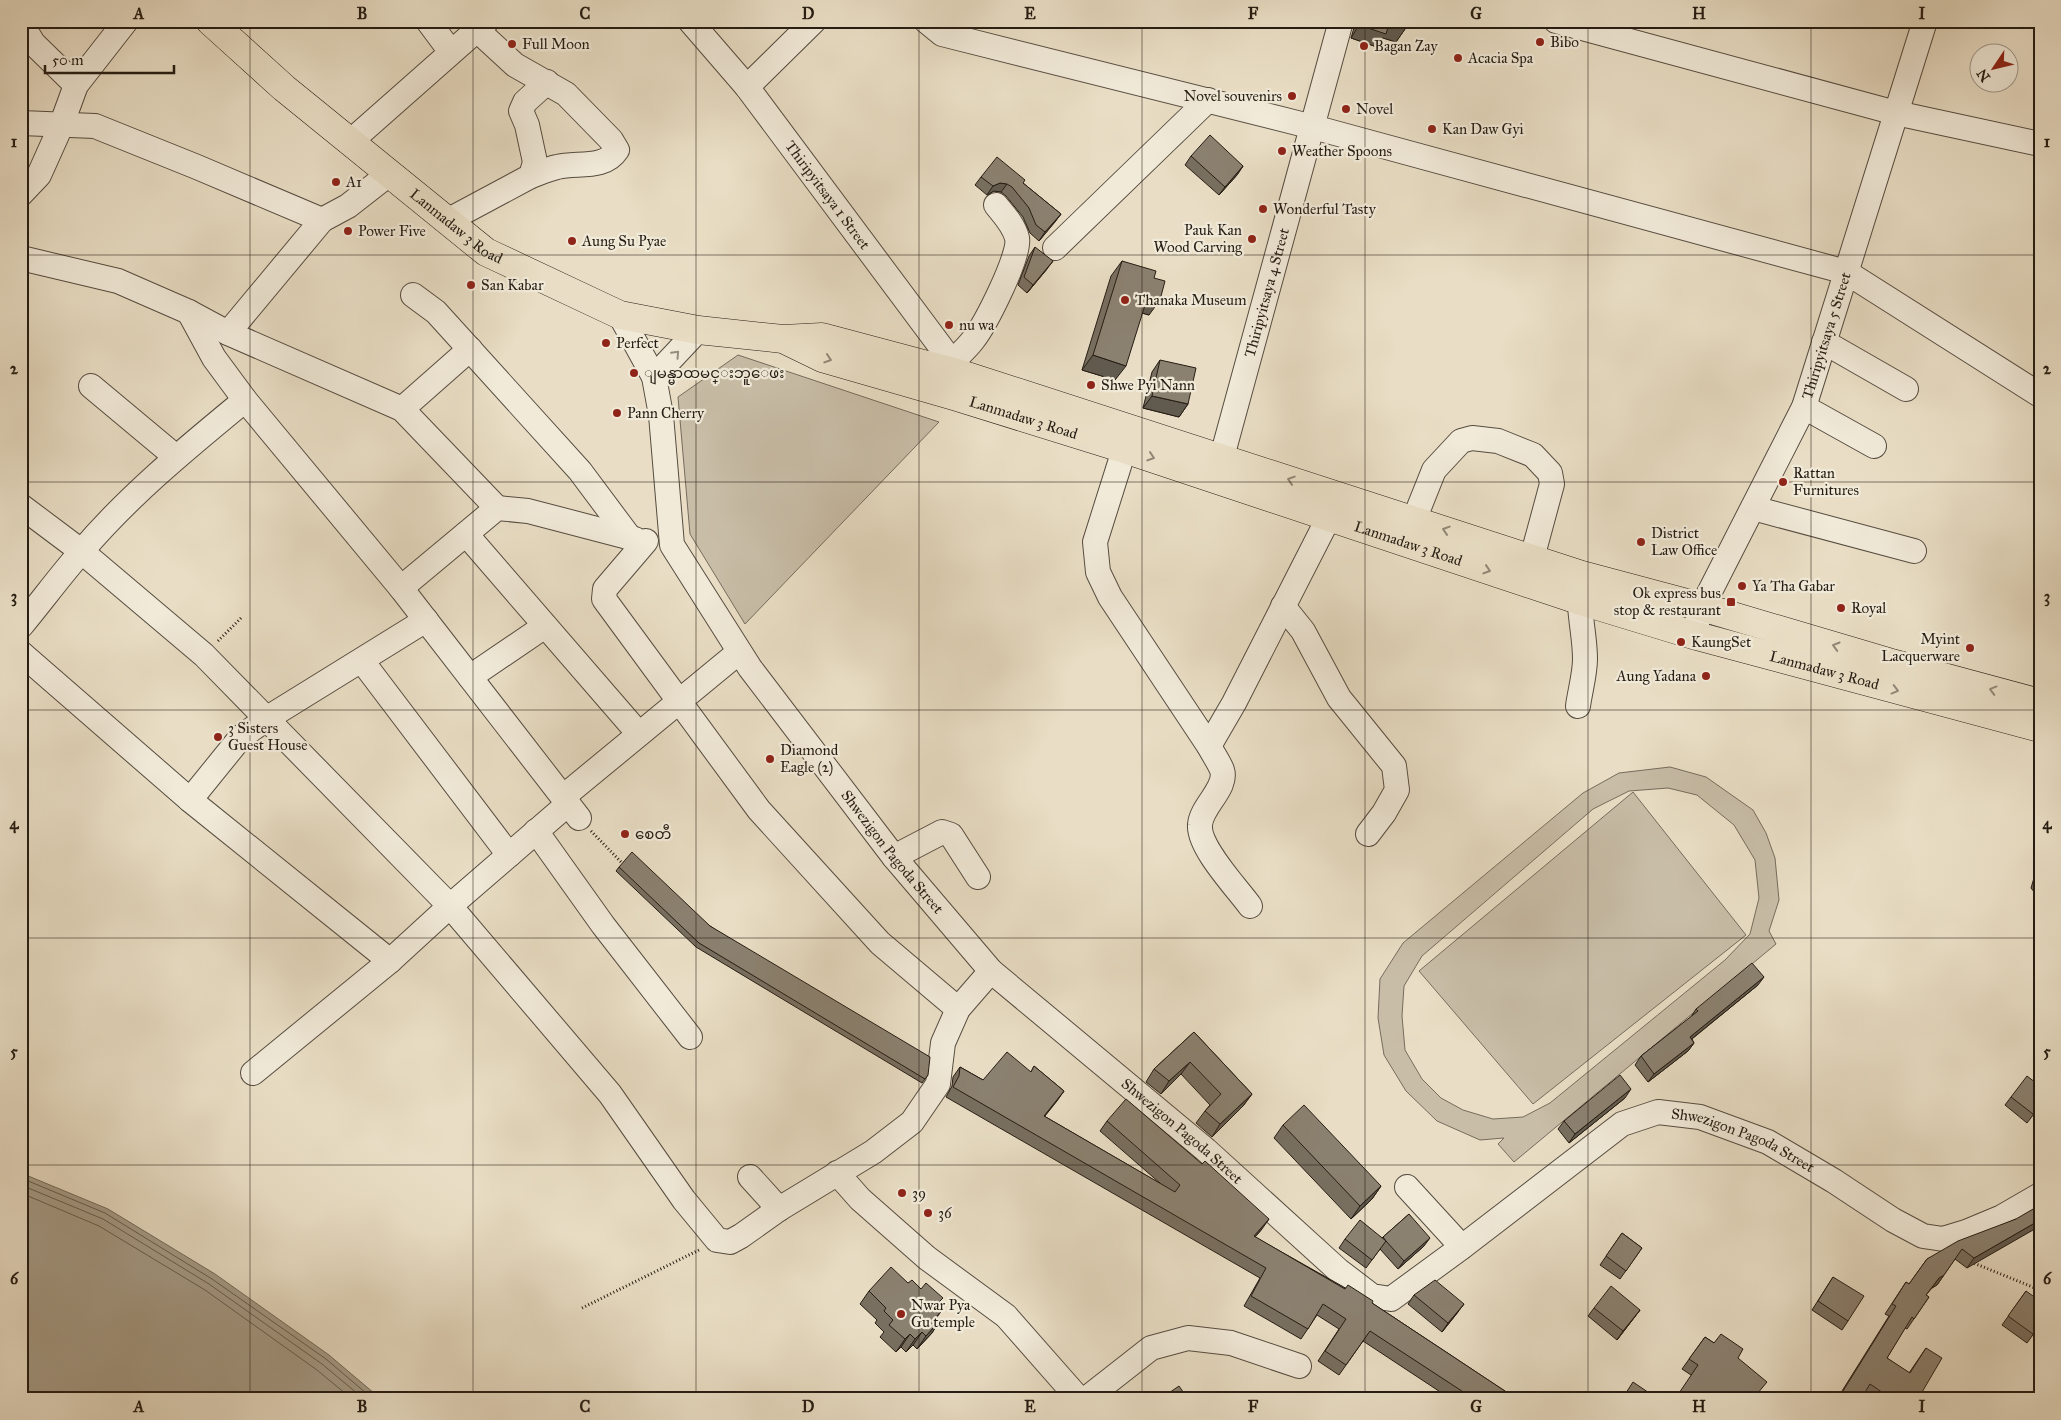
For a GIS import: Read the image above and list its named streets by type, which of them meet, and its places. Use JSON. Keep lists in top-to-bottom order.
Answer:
{
  "streets": {
    "main road": ["Lanmadaw 3 Road"],
    "street": [
      "Thiripyitsaya 1 Street",
      "Thiripyitsaya 4 Street",
      "Thiripyitsaya 5 Street",
      "Shwezigon Pagoda Street"
    ]
  },
  "crossings": [
    ["Thiripyitsaya 1 Street", "Lanmadaw 3 Road"],
    ["Lanmadaw 3 Road", "Thiripyitsaya 4 Street"],
    ["Lanmadaw 3 Road", "Thiripyitsaya 5 Street"],
    ["Lanmadaw 3 Road", "Shwezigon Pagoda Street"]
  ],
  "places": {
    "other": [
      "Bibo",
      "Full Moon",
      "Bagan Zay",
      "Acacia Spa",
      "Novel souvenirs",
      "Novel",
      "Kan Daw Gyi",
      "Weather Spoons",
      "A1",
      "Wonderful Tasty",
      "Power Five",
      "Pauk Kan Wood Carving",
      "Aung Su Pyae",
      "San Kabar",
      "Thanaka Museum",
      "nu wa",
      "Perfect",
      "ျမန္မာထမင္းဘူေဖး",
      "Shwe Pyi Nann",
      "Pann Cherry",
      "Rattan Furnitures",
      "District Law Office",
      "Ya Tha Gabar",
      "Royal",
      "KaungSet",
      "Myint Lacquerware",
      "Aung Yadana",
      "3 Sisters Guest House",
      "Diamond Eagle (2)",
      "စေတီ",
      "39",
      "36",
      "Nwar Pya Gu temple"
    ],
    "transit": ["Ok express bus stop & restaurant"]
  },
  "scale_bar": "50 m",
  "north": "bottom left",
  "grid": {
    "columns": [
      "A",
      "B",
      "C",
      "D",
      "E",
      "F",
      "G",
      "H",
      "I"
    ],
    "rows": [
      "1",
      "2",
      "3",
      "4",
      "5",
      "6"
    ]
  }
}
